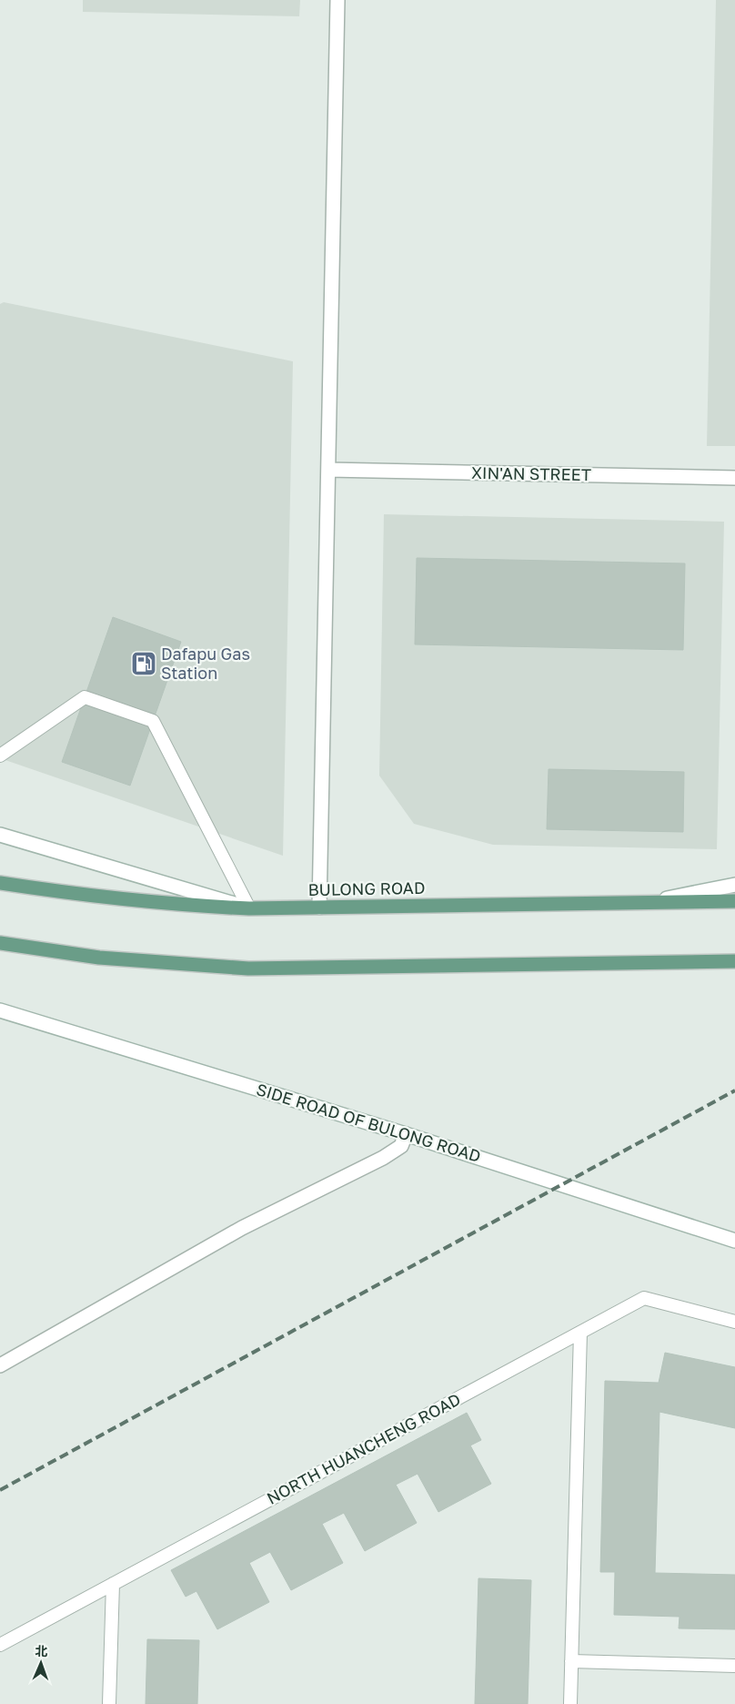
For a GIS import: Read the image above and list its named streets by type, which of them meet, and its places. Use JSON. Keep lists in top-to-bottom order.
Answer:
{
  "streets": {
    "main road": ["BULONG ROAD"],
    "street": ["XIN'AN STREET", "SIDE ROAD OF BULONG ROAD"],
    "lane": ["NORTH HUANCHENG ROAD"]
  },
  "places": {
    "fuel station": ["Dafapu Gas Station"]
  },
  "north": "top"
}
